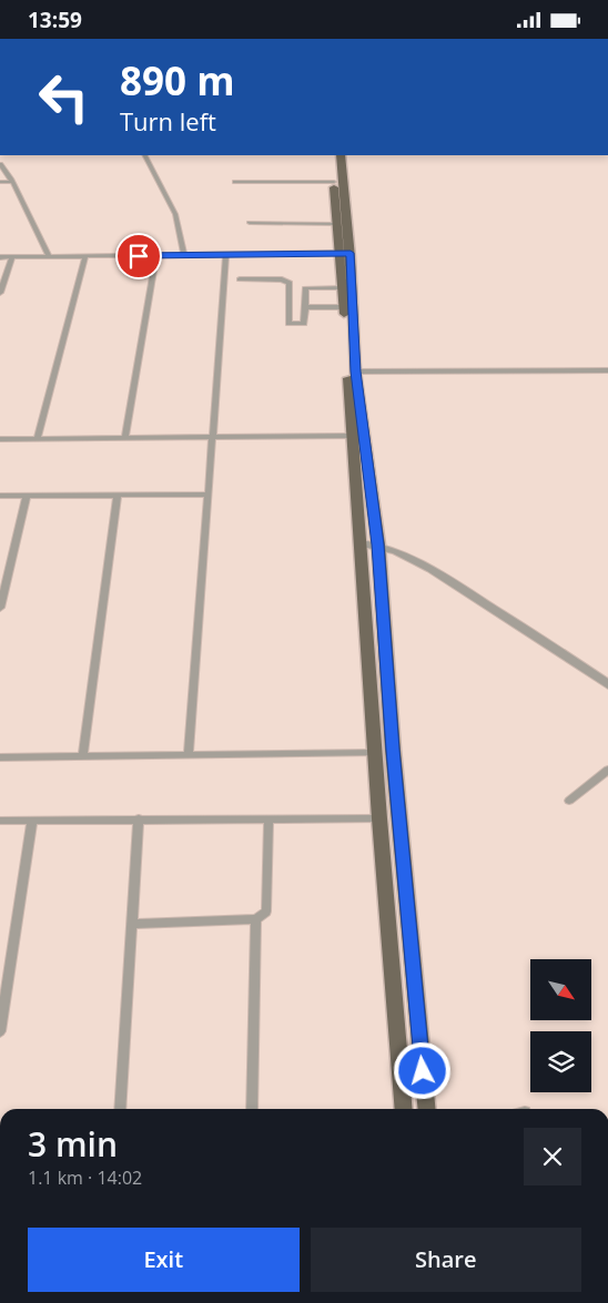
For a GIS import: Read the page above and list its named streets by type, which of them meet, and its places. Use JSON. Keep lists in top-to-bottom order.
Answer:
{
  "north": "bottom right",
  "page": {
    "status": "13:59",
    "turn": ["890 m", "Turn left"],
    "heading": ["3 min", "1.1 km · 14:02"],
    "buttons": ["Exit", "Share"]
  }
}
